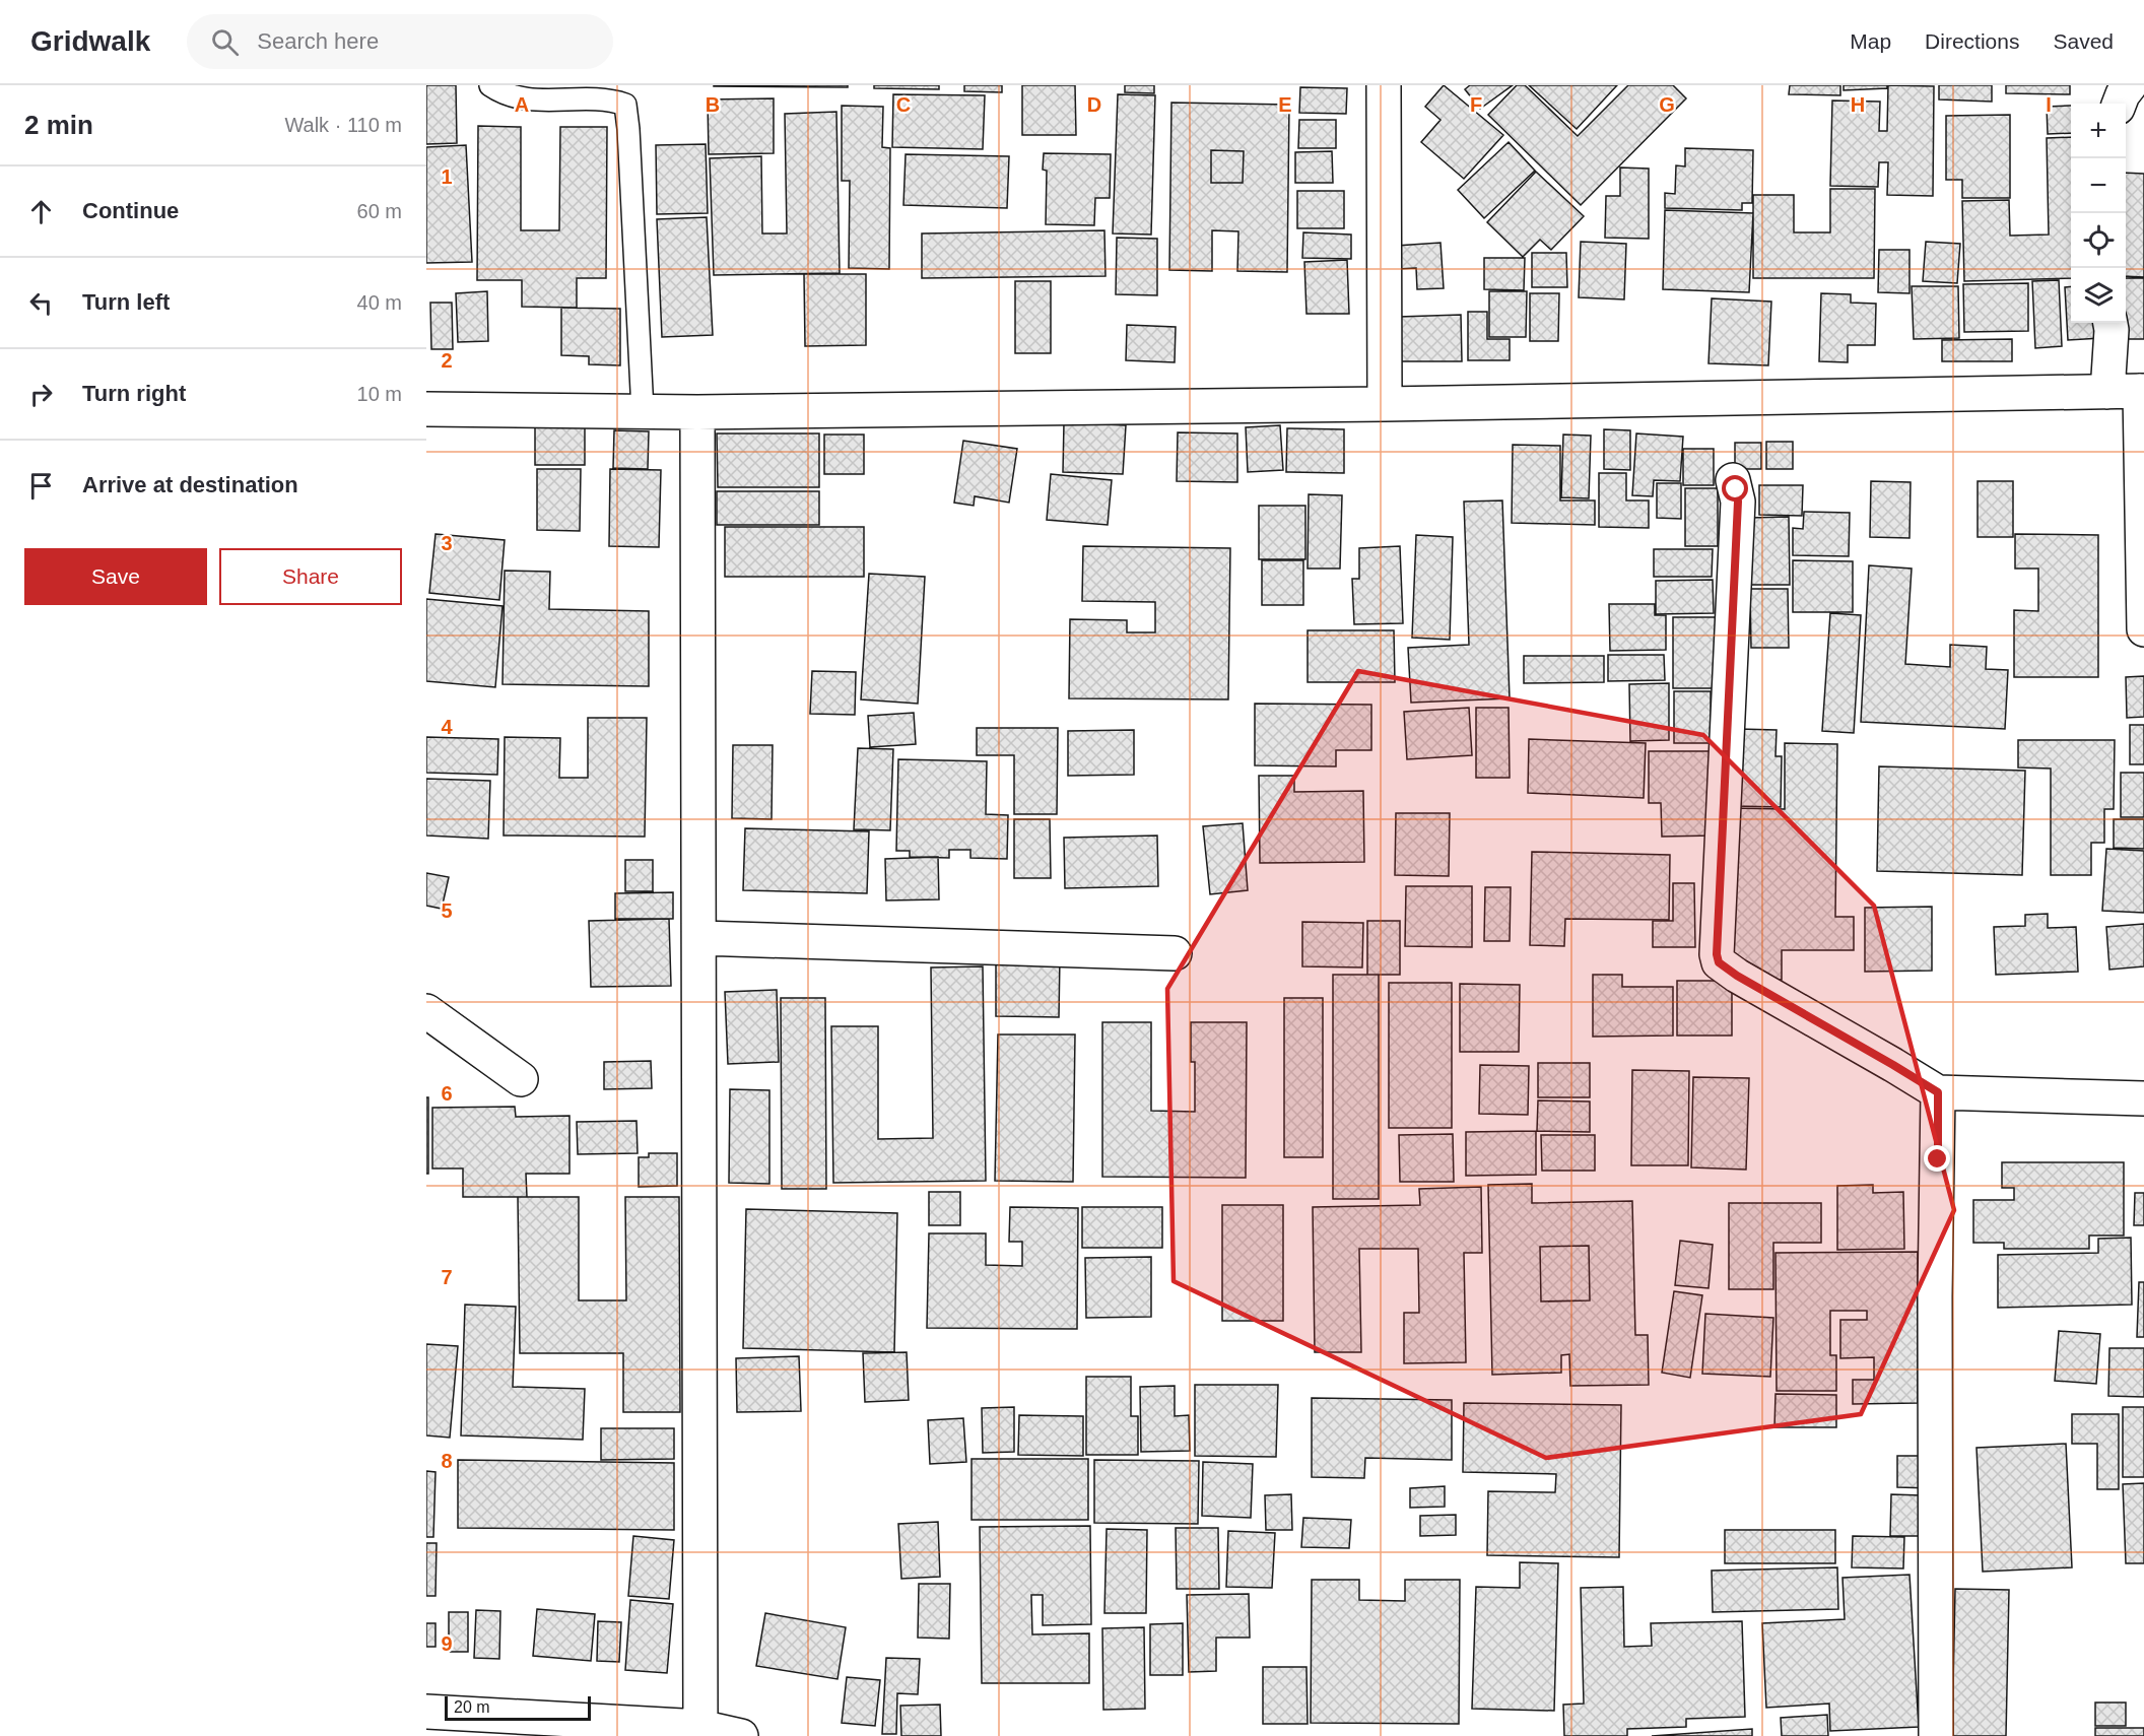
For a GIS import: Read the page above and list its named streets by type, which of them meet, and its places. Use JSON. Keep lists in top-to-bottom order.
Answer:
{
  "scale_bar": "20 m",
  "page": {
    "header": "Gridwalk",
    "search": "Search here",
    "nav": ["Map", "Directions", "Saved"],
    "heading": ["2 min", "Walk · 110 m"],
    "map_buttons": ["+", "−"],
    "list": [
      ["Continue", "60 m"],
      ["Turn left", "40 m"],
      ["Turn right", "10 m"],
      "Arrive at destination"
    ],
    "buttons": ["Save", "Share"],
    "scale": "20 m"
  },
  "grid": {
    "columns": [
      "A",
      "B",
      "C",
      "D",
      "E",
      "F",
      "G",
      "H",
      "I"
    ],
    "rows": [
      "1",
      "2",
      "3",
      "4",
      "5",
      "6",
      "7",
      "8",
      "9"
    ]
  }
}
